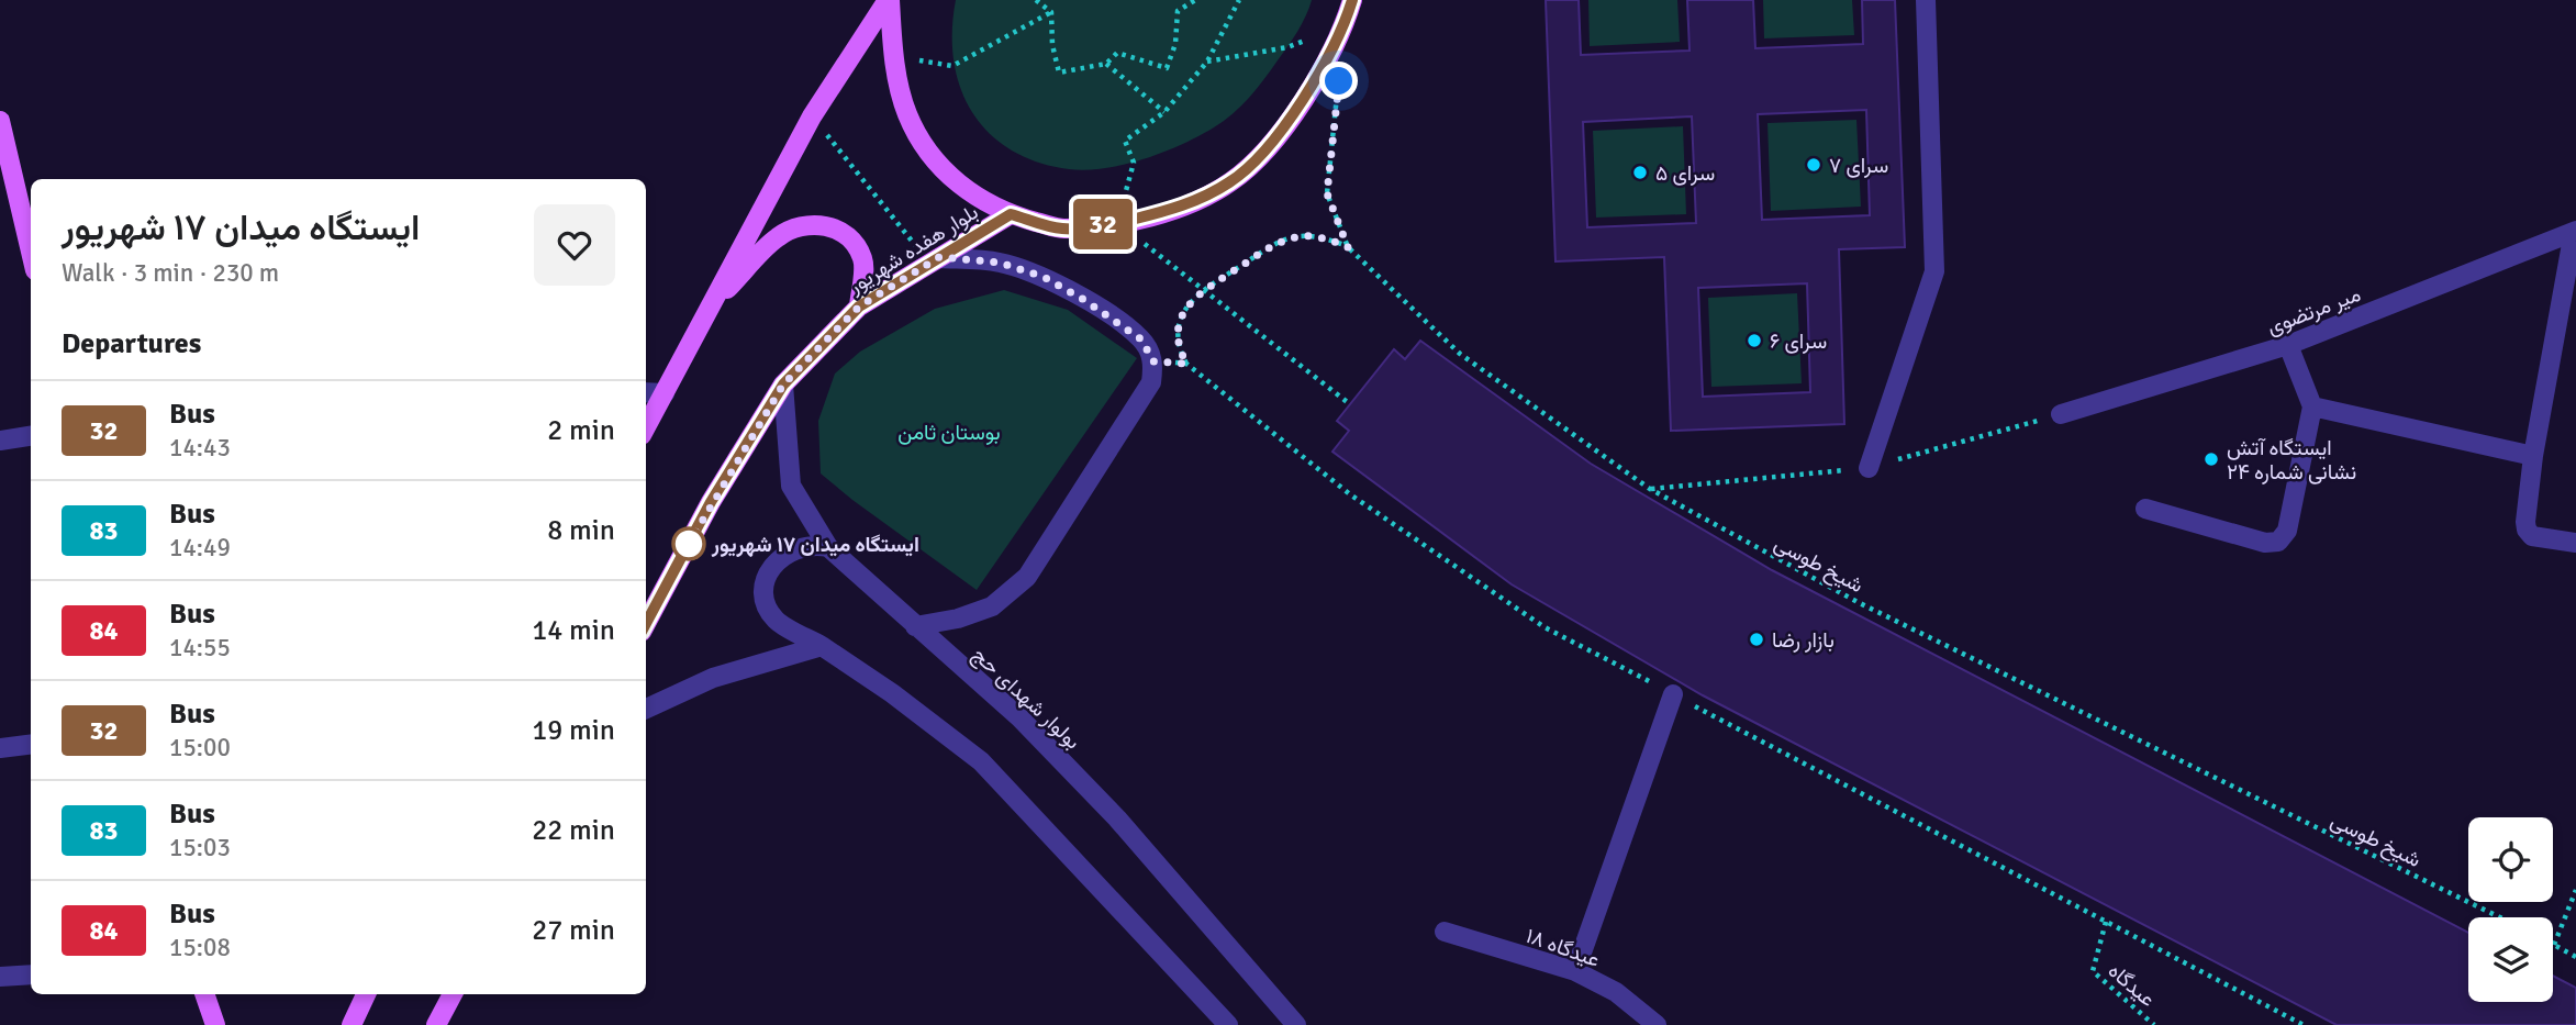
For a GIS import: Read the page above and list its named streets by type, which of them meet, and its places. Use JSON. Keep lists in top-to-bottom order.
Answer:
{
  "streets": {
    "main road": ["بلوار هفده شهریور"],
    "street": ["میر مرتضوی", "بولوار شهدای حج", "عیدگاه ۱۸"],
    "path": ["شیخ طوسی", "عیدگاه"]
  },
  "crossings": [
    ["بلوار هفده شهریور", "بولوار شهدای حج"]
  ],
  "parks": ["بوستان ثامن"],
  "places": [
    "سرای ۷",
    "سرای ۵",
    "سرای ۶",
    "ایستگاه آتش نشانی شماره ۲۴",
    "ایستگاه میدان ۱۷ شهریور",
    "بازار رضا"
  ],
  "lines": ["bus line 32"],
  "page": {
    "on_map": "32",
    "heading": [
      ["ایستگاه میدان ۱۷ شهریور", "Walk · 3 min · 230 m"],
      "Departures"
    ],
    "list": [
      {
        "mark": "32",
        "name": "Bus",
        "note": "14:43",
        "value": "2 min"
      },
      {
        "mark": "83",
        "name": "Bus",
        "note": "14:49",
        "value": "8 min"
      },
      {
        "mark": "84",
        "name": "Bus",
        "note": "14:55",
        "value": "14 min"
      },
      {
        "mark": "32",
        "name": "Bus",
        "note": "15:00",
        "value": "19 min"
      },
      {
        "mark": "83",
        "name": "Bus",
        "note": "15:03",
        "value": "22 min"
      },
      {
        "mark": "84",
        "name": "Bus",
        "note": "15:08",
        "value": "27 min"
      }
    ]
  }
}
